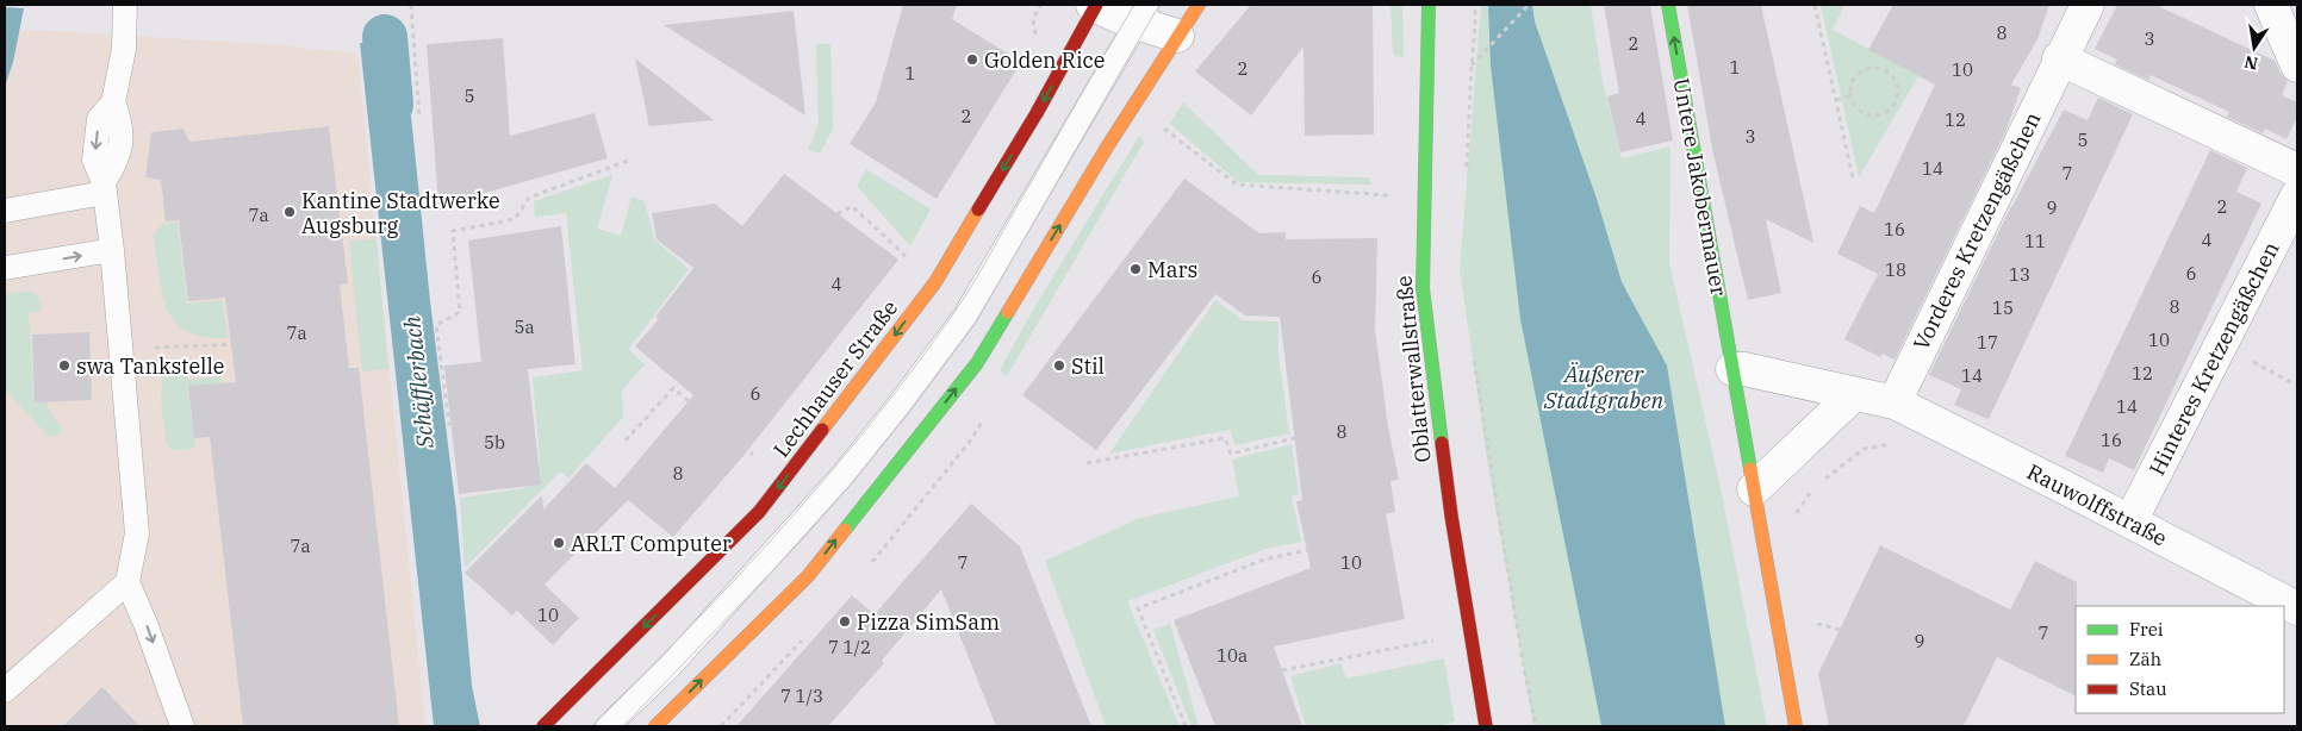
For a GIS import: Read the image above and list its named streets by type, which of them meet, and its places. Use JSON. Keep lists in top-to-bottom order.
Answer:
{
  "streets": {
    "street": [
      "Untere Jakobermauer",
      "Vorderes Kretzengäßchen",
      "Hinteres Kretzengäßchen",
      "Oblatterwallstraße",
      "Lechhauser Straße",
      "Rauwolffstraße"
    ]
  },
  "crossings": [
    ["Vorderes Kretzengäßchen", "Rauwolffstraße"],
    ["Hinteres Kretzengäßchen", "Rauwolffstraße"]
  ],
  "one_way": ["Untere Jakobermauer"],
  "water": ["Äußerer Stadtgraben", "Schäfflerbach"],
  "places": [
    "Golden Rice",
    "Kantine Stadtwerke Augsburg",
    "Mars",
    "swa Tankstelle",
    "Stil",
    "ARLT Computer",
    "Pizza SimSam"
  ],
  "house_numbers": [
    "8",
    "3",
    "2",
    "1",
    "2",
    "10",
    "1",
    "5",
    "2",
    "4",
    "12",
    "3",
    "5",
    "14",
    "7",
    "2",
    "9",
    "7a",
    "16",
    "4",
    "11",
    "18",
    "6",
    "13",
    "6",
    "4",
    "8",
    "15",
    "5a",
    "7a",
    "10",
    "17",
    "12",
    "14",
    "6",
    "14",
    "8",
    "16",
    "5b",
    "8",
    "7a",
    "7",
    "10",
    "10",
    "7",
    "9",
    "7 1/2",
    "10a",
    "7 1/3"
  ],
  "legend": ["Frei", "Zäh", "Stau"],
  "north": "bottom"
}
